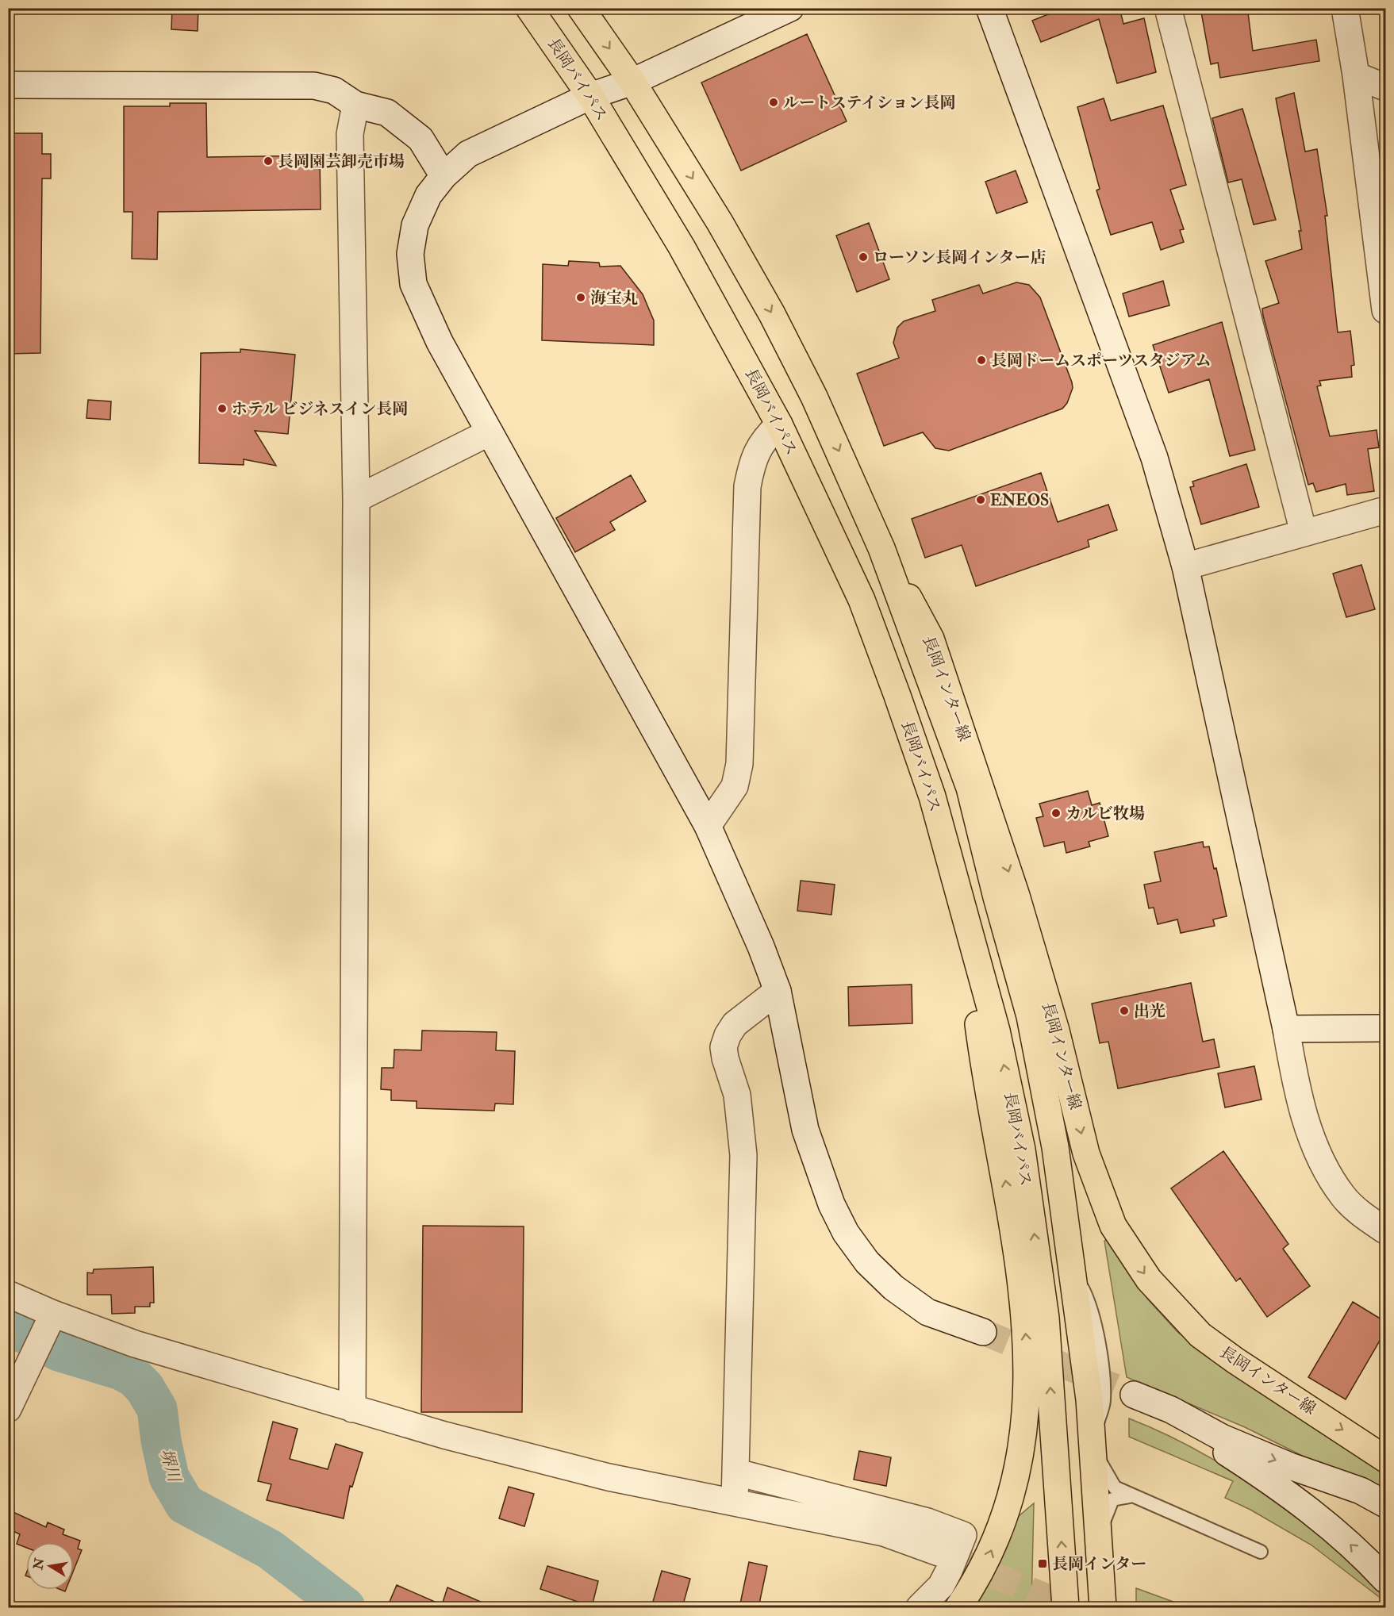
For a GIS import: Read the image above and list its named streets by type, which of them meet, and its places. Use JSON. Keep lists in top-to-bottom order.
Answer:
{
  "streets": {
    "main road": ["長岡バイパス", "長岡インター線"]
  },
  "water": ["堺川"],
  "places": {
    "other": [
      "ルートステイション長岡",
      "長岡園芸卸売市場",
      "ローソン長岡インター店",
      "海宝丸",
      "長岡ドームスポーツスタジアム",
      "ホテル ビジネスイン長岡",
      "ENEOS",
      "カルビ牧場",
      "出光"
    ],
    "transit": ["長岡インター"]
  },
  "north": "left"
}
